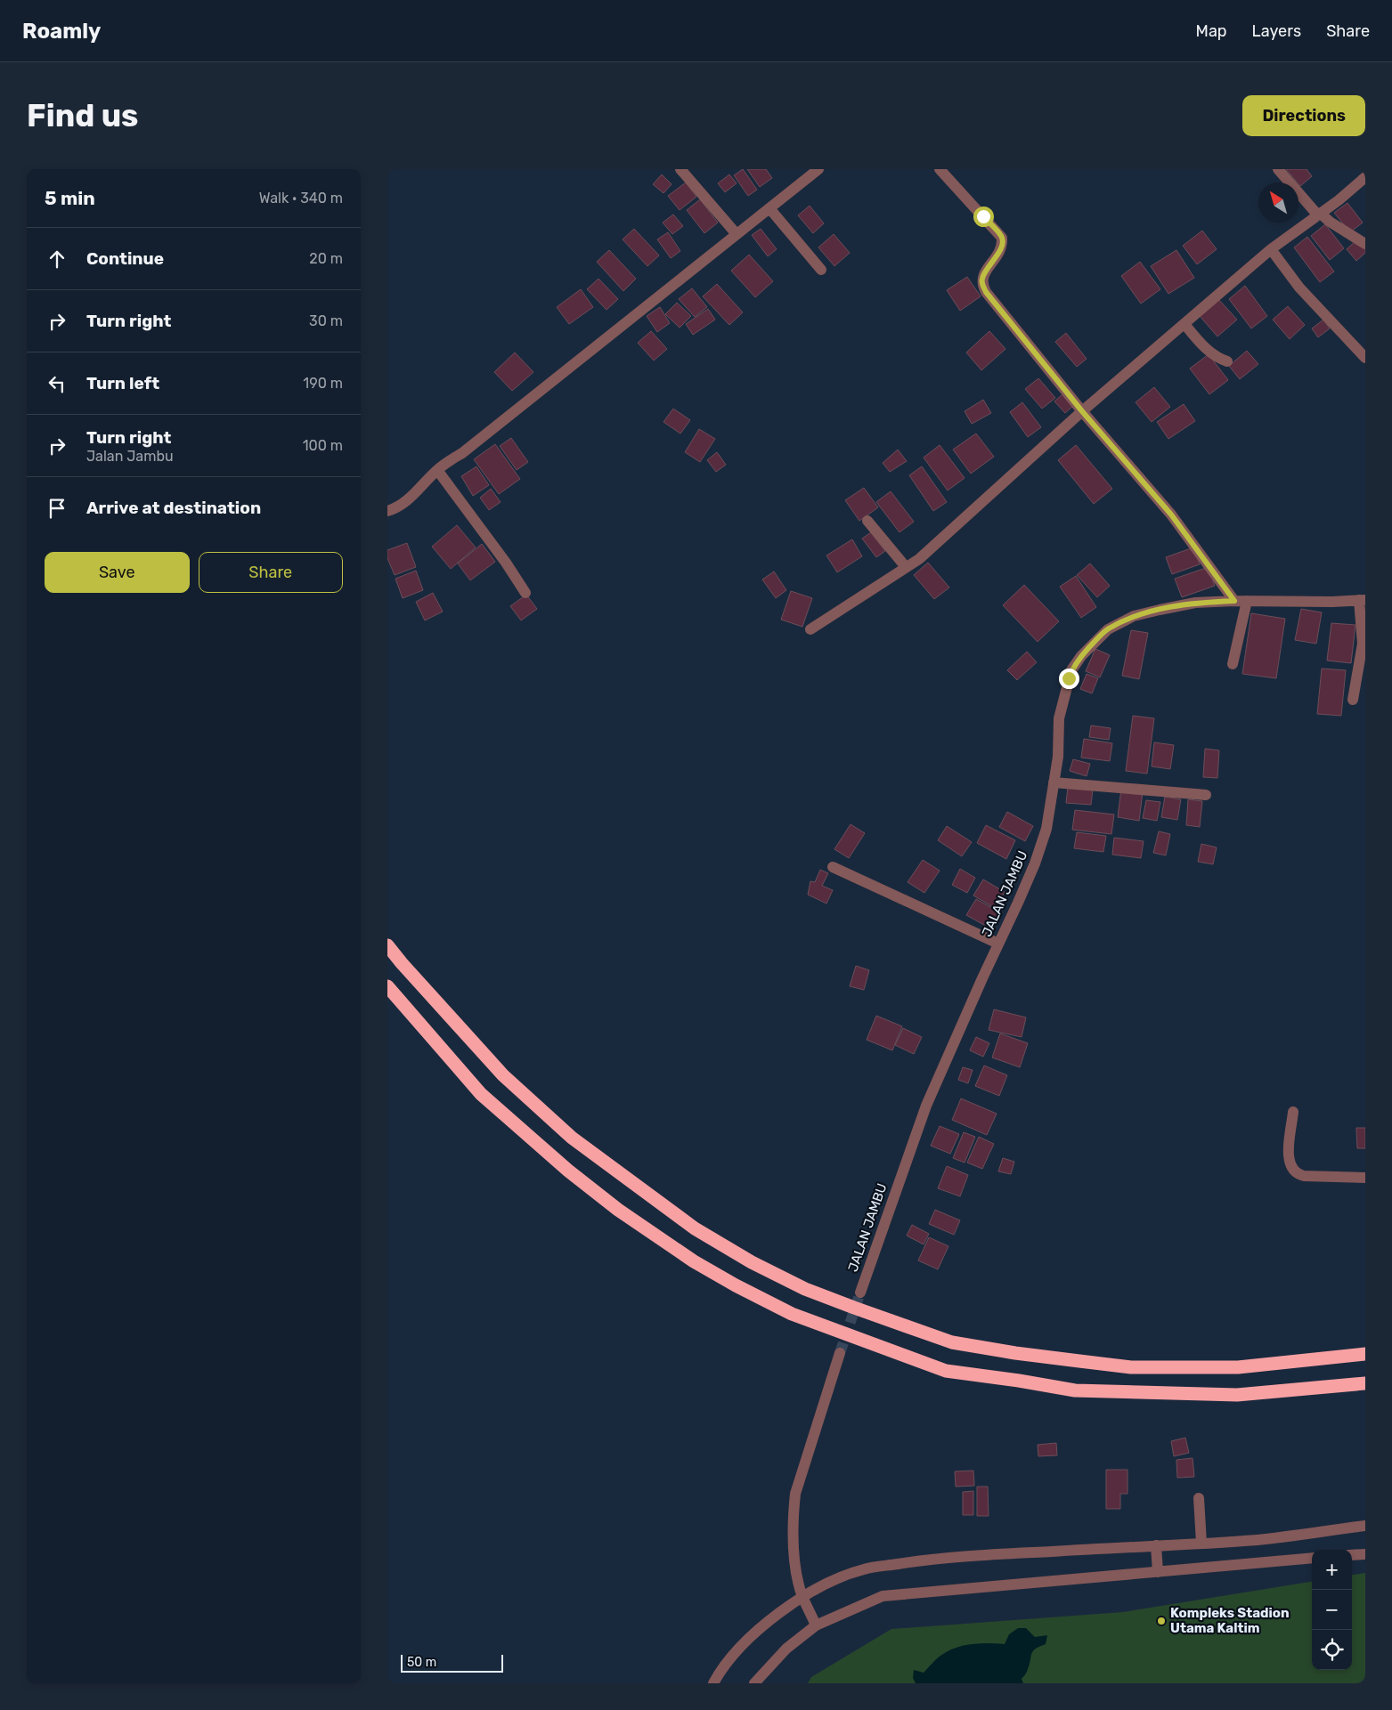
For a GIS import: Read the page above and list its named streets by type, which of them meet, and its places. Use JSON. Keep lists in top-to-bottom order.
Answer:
{
  "streets": {
    "street": ["JALAN JAMBU"]
  },
  "places": ["Kompleks Stadion Utama Kaltim"],
  "scale_bar": "50 m",
  "north": "top left",
  "page": {
    "header": "Roamly",
    "nav": ["Map", "Layers", "Share"],
    "buttons": [
      "Directions",
      ["Save", "Share"]
    ],
    "title": "Find us",
    "heading": ["5 min", "Walk · 340 m"],
    "list": [
      ["Continue", "20 m"],
      ["Turn right", "30 m"],
      ["Turn left", "190 m"],
      ["Turn right", "Jalan Jambu", "100 m"],
      "Arrive at destination"
    ],
    "map_buttons": ["+", "−"],
    "scale": "50 m"
  }
}
